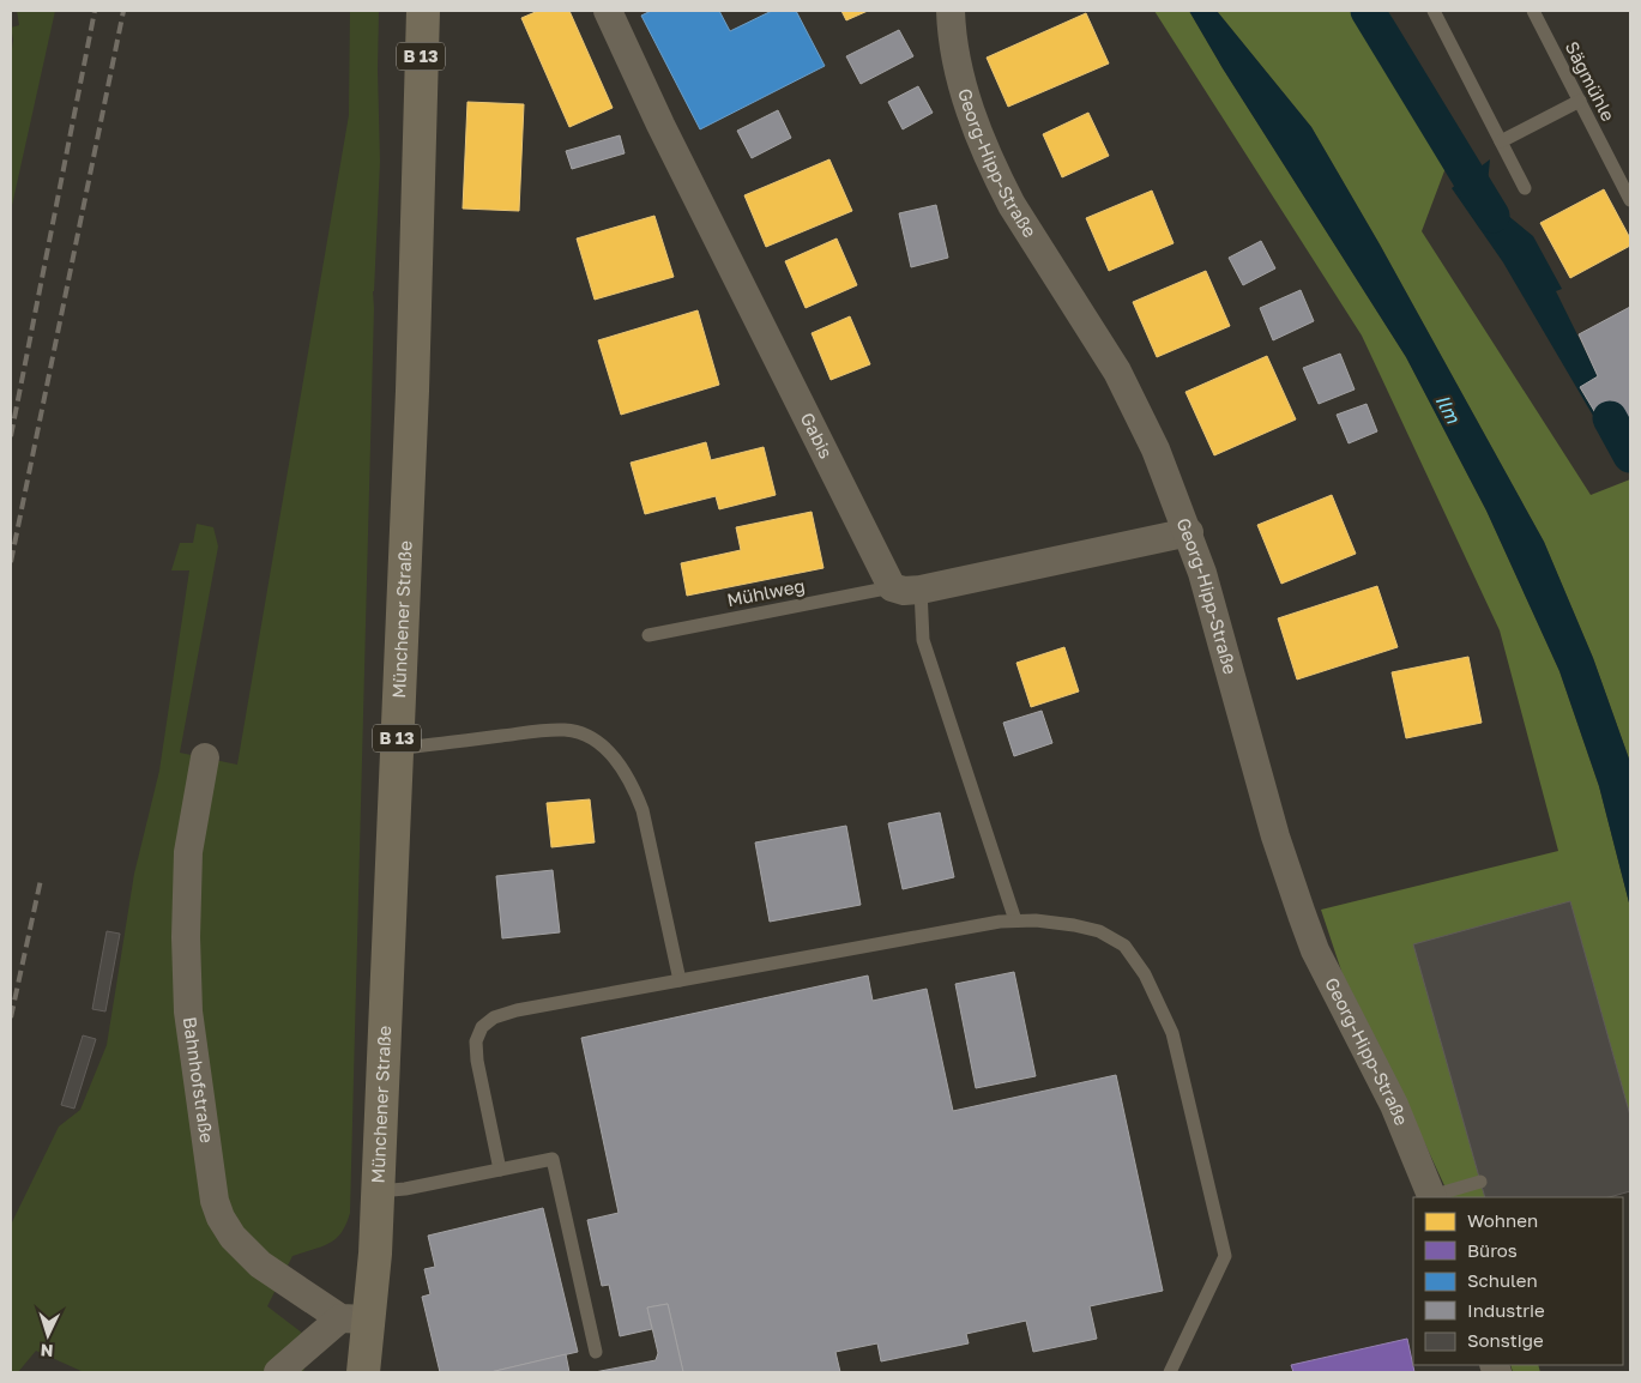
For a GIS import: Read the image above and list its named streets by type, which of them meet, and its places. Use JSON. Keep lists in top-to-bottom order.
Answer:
{
  "streets": {
    "main road": ["B 13", "Münchener Straße"],
    "street": ["Georg-Hipp-Straße", "Gabis", "Bahnhofstraße"],
    "lane": ["Sägmühle", "Mühlweg"]
  },
  "crossings": [
    ["Gabis", "Mühlweg"],
    ["Münchener Straße", "Bahnhofstraße"]
  ],
  "water": ["Ilm"],
  "legend": [
    "Wohnen",
    "Büros",
    "Schulen",
    "Industrie",
    "Sonstige"
  ],
  "north": "bottom"
}
